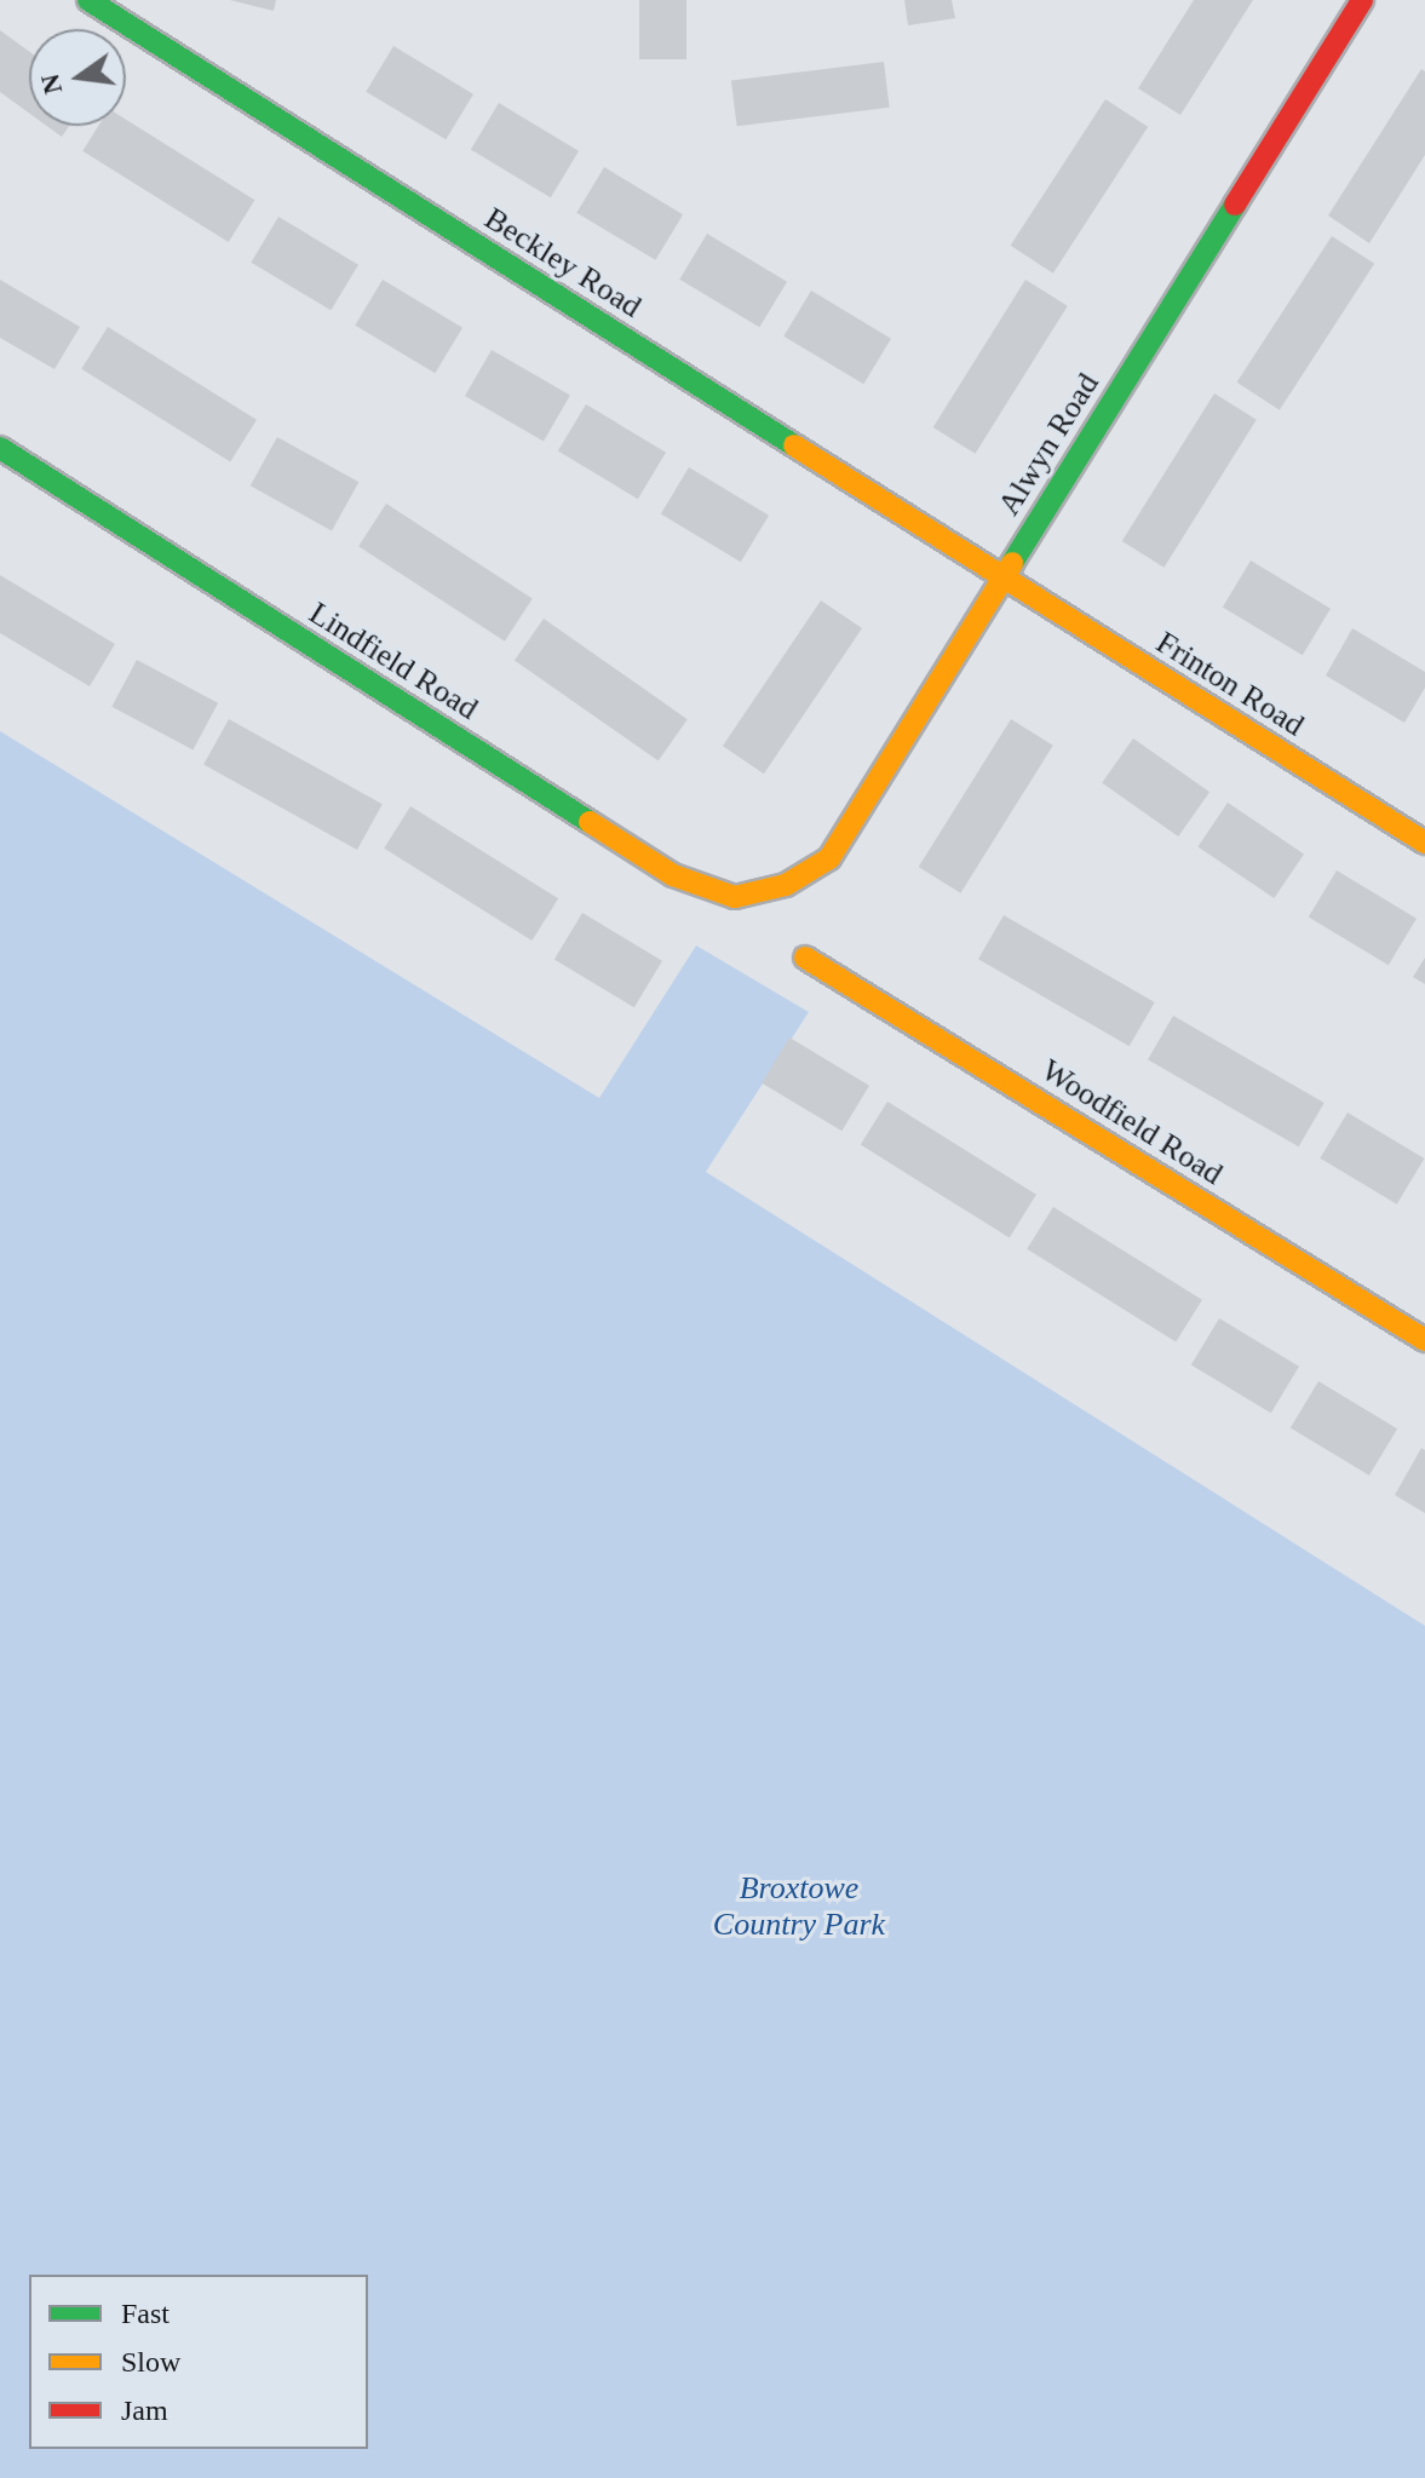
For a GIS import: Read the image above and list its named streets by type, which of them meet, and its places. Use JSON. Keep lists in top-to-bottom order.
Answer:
{
  "streets": {
    "street": [
      "Beckley Road",
      "Alwyn Road",
      "Lindfield Road",
      "Frinton Road",
      "Woodfield Road"
    ]
  },
  "crossings": [
    ["Beckley Road", "Alwyn Road"],
    ["Beckley Road", "Frinton Road"],
    ["Alwyn Road", "Lindfield Road"],
    ["Alwyn Road", "Frinton Road"]
  ],
  "parks": ["Broxtowe Country Park"],
  "legend": ["Fast", "Slow", "Jam"],
  "north": "left"
}
